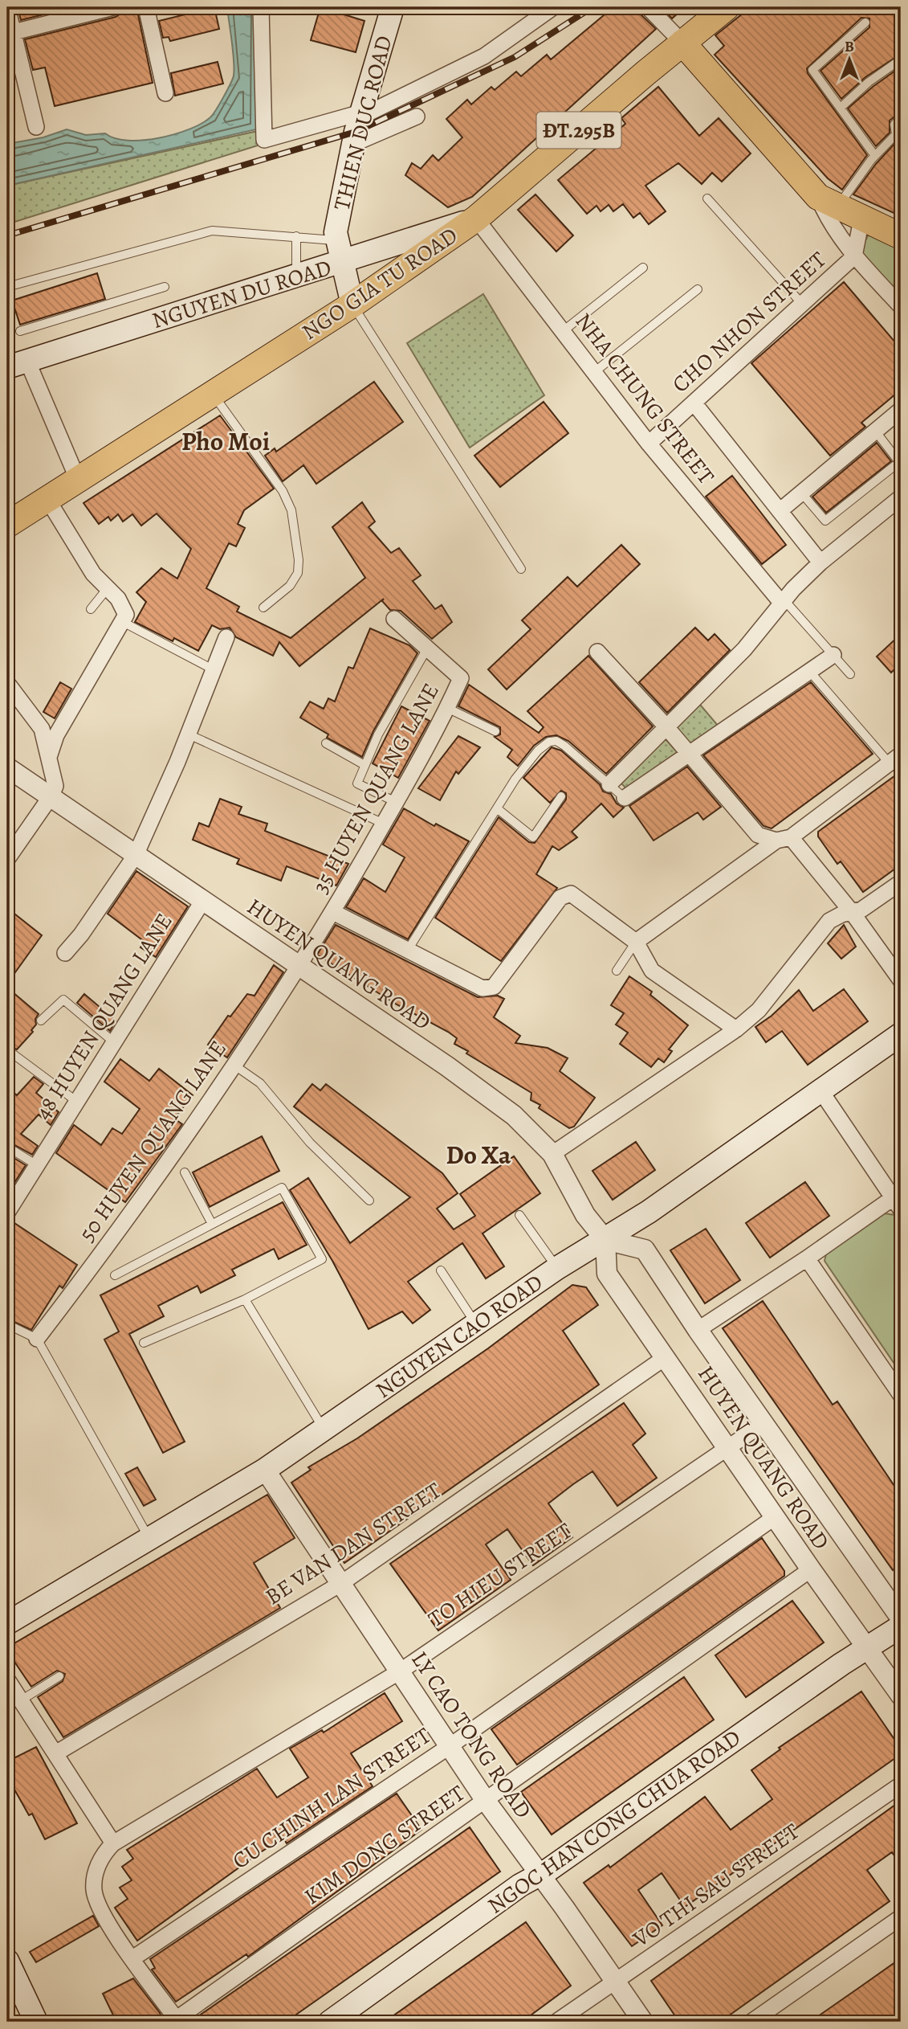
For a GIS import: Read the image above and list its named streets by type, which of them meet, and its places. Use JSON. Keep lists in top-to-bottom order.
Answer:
{
  "streets": {
    "main road": [
      "THIEN DUC ROAD",
      "ĐT.295B",
      "NGO GIA TU ROAD",
      "NGUYEN DU ROAD",
      "NGUYEN CAO ROAD",
      "NGOC HAN CONG CHUA ROAD"
    ],
    "street": [
      "CHO NHON STREET",
      "NHA CHUNG STREET",
      "35 HUYEN QUANG LANE",
      "HUYEN QUANG ROAD",
      "48 HUYEN QUANG LANE",
      "50 HUYEN QUANG LANE",
      "BE VAN DAN STREET",
      "TO HIEU STREET",
      "LY CAO TONG ROAD",
      "CU CHINH LAN STREET",
      "KIM DONG STREET",
      "VO THI SAU STREET"
    ]
  },
  "crossings": [
    ["THIEN DUC ROAD", "NGO GIA TU ROAD"],
    ["THIEN DUC ROAD", "NGUYEN DU ROAD"],
    ["NGO GIA TU ROAD", "NGUYEN DU ROAD"],
    ["NGO GIA TU ROAD", "NHA CHUNG STREET"],
    ["NGUYEN DU ROAD", "NHA CHUNG STREET"],
    ["CHO NHON STREET", "NHA CHUNG STREET"],
    ["35 HUYEN QUANG LANE", "HUYEN QUANG ROAD"],
    ["35 HUYEN QUANG LANE", "50 HUYEN QUANG LANE"],
    ["HUYEN QUANG ROAD", "48 HUYEN QUANG LANE"],
    ["HUYEN QUANG ROAD", "50 HUYEN QUANG LANE"],
    ["HUYEN QUANG ROAD", "NGUYEN CAO ROAD"],
    ["HUYEN QUANG ROAD", "BE VAN DAN STREET"],
    ["HUYEN QUANG ROAD", "TO HIEU STREET"],
    ["HUYEN QUANG ROAD", "CU CHINH LAN STREET"],
    ["HUYEN QUANG ROAD", "NGOC HAN CONG CHUA ROAD"],
    ["HUYEN QUANG ROAD", "KIM DONG STREET"],
    ["NGUYEN CAO ROAD", "LY CAO TONG ROAD"],
    ["BE VAN DAN STREET", "LY CAO TONG ROAD"],
    ["TO HIEU STREET", "LY CAO TONG ROAD"],
    ["LY CAO TONG ROAD", "CU CHINH LAN STREET"],
    ["LY CAO TONG ROAD", "NGOC HAN CONG CHUA ROAD"],
    ["LY CAO TONG ROAD", "KIM DONG STREET"],
    ["LY CAO TONG ROAD", "VO THI SAU STREET"]
  ],
  "districts": ["Pho Moi", "Do Xa"],
  "north": "top"
}
